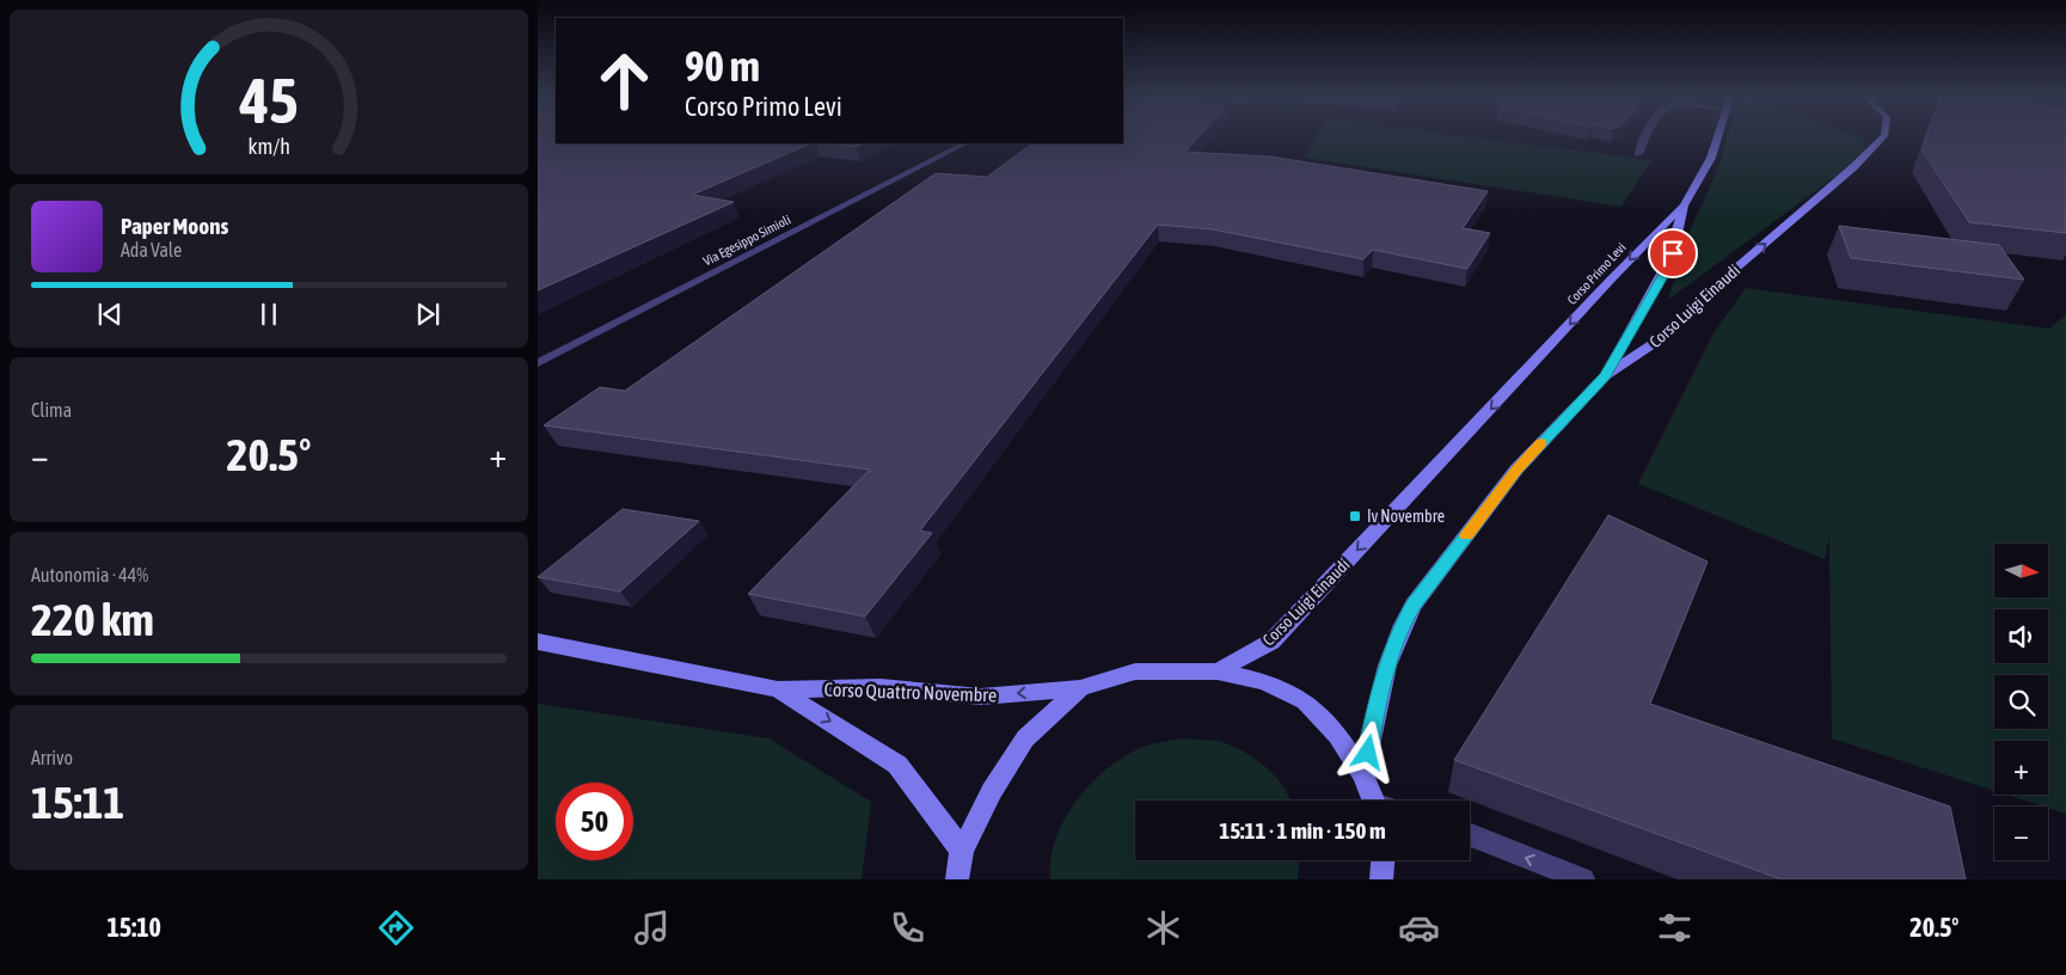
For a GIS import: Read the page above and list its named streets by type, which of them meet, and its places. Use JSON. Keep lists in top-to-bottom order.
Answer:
{
  "streets": {
    "main road": ["Corso Primo Levi", "Corso Luigi Einaudi", "Corso Quattro Novembre"],
    "street": ["Via Egesippo Simioli"]
  },
  "crossings": [
    ["Corso Primo Levi", "Corso Luigi Einaudi"]
  ],
  "places": {
    "transit": ["Iv Novembre"]
  },
  "north": "right",
  "page": {
    "turn": ["90 m", "Corso Primo Levi"],
    "song": ["Paper Moons", "Ada Vale"],
    "tile": [
      "Clima",
      ["Autonomia · 44%", "220 km"],
      ["Arrivo", "15:11"]
    ],
    "heat": ["−", "20.5°", "+"],
    "map_buttons": ["+", "−"],
    "limit": "50",
    "trip": "15:11 · 1 min · 150 m",
    "tabs": ["15:10", "20.5°"],
    "gauge": ["45", "km/h"]
  }
}
